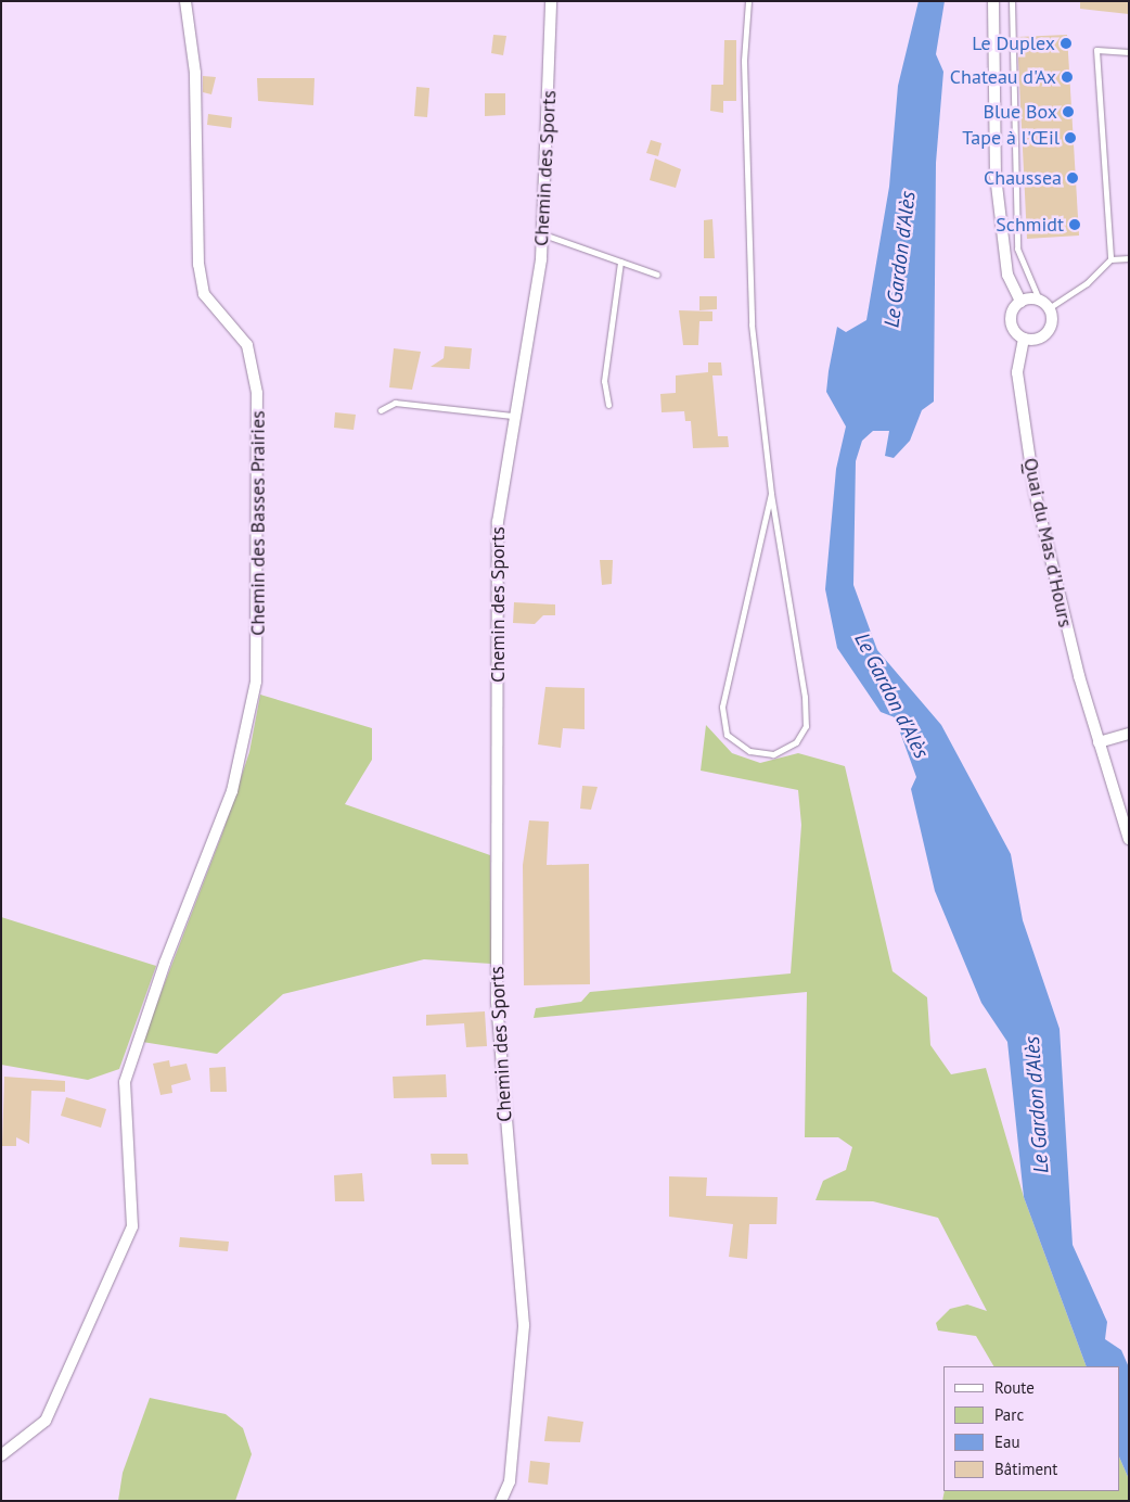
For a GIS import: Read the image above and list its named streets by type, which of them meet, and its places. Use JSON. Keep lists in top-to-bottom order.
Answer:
{
  "streets": {
    "street": ["Chemin des Sports", "Chemin des Basses Prairies", "Quai du Mas d'Hours"]
  },
  "water": ["Le Gardon d'Alès"],
  "places": [
    "Le Duplex",
    "Chateau d'Ax",
    "Blue Box",
    "Tape à l'Œil",
    "Chaussea",
    "Schmidt"
  ],
  "legend": [
    "Route",
    "Parc",
    "Eau",
    "Bâtiment"
  ]
}
